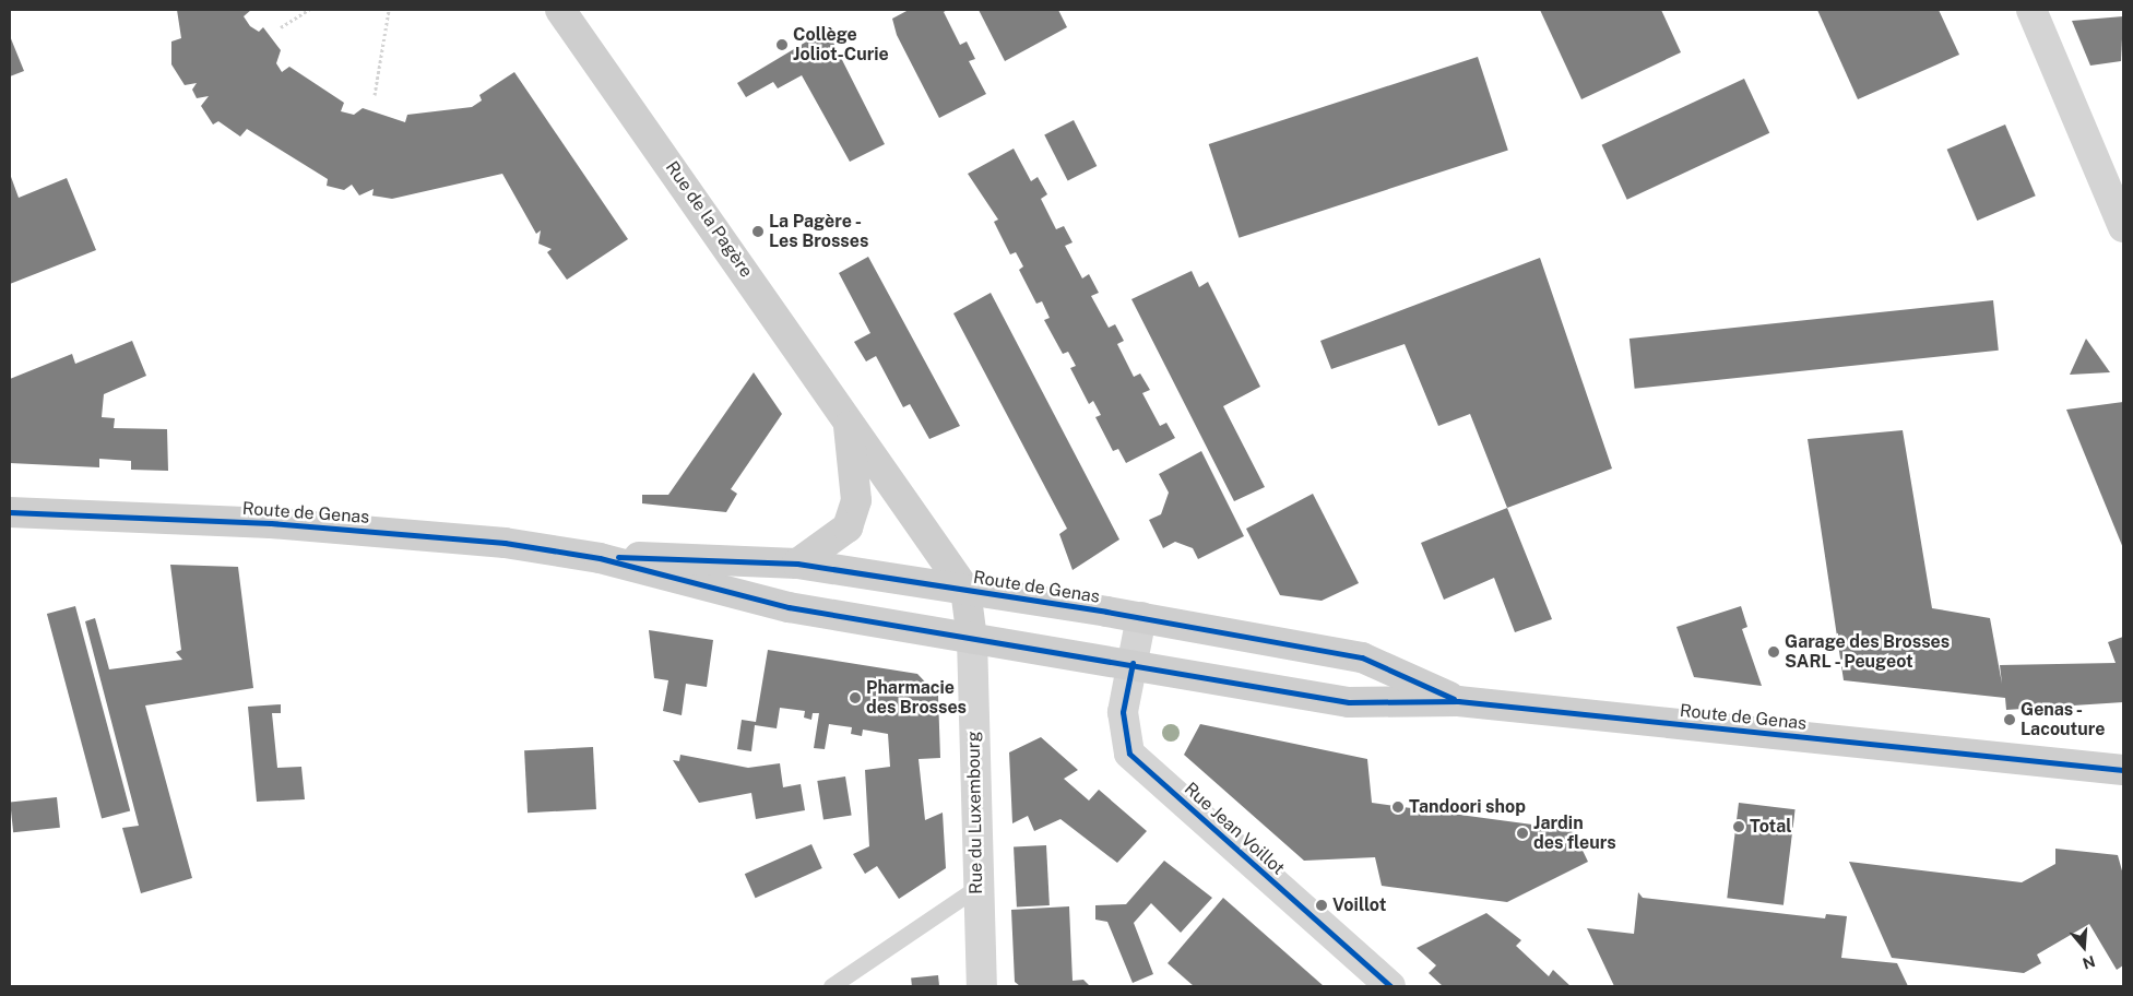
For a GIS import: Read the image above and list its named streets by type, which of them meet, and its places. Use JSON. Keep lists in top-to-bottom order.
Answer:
{
  "streets": {
    "main road": ["Rue de la Pagère", "Route de Genas"],
    "street": ["Rue du Luxembourg", "Rue Jean Voillot"]
  },
  "crossings": [
    ["Rue de la Pagère", "Route de Genas"],
    ["Rue de la Pagère", "Rue du Luxembourg"],
    ["Route de Genas", "Rue du Luxembourg"],
    ["Route de Genas", "Rue Jean Voillot"]
  ],
  "places": [
    "Collège Joliot-Curie",
    "La Pagère - Les Brosses",
    "Garage des Brosses SARL - Peugeot",
    "Pharmacie des Brosses",
    "Genas - Lacouture",
    "Tandoori shop",
    "Total",
    "Jardin des fleurs",
    "Voillot"
  ],
  "north": "bottom"
}
